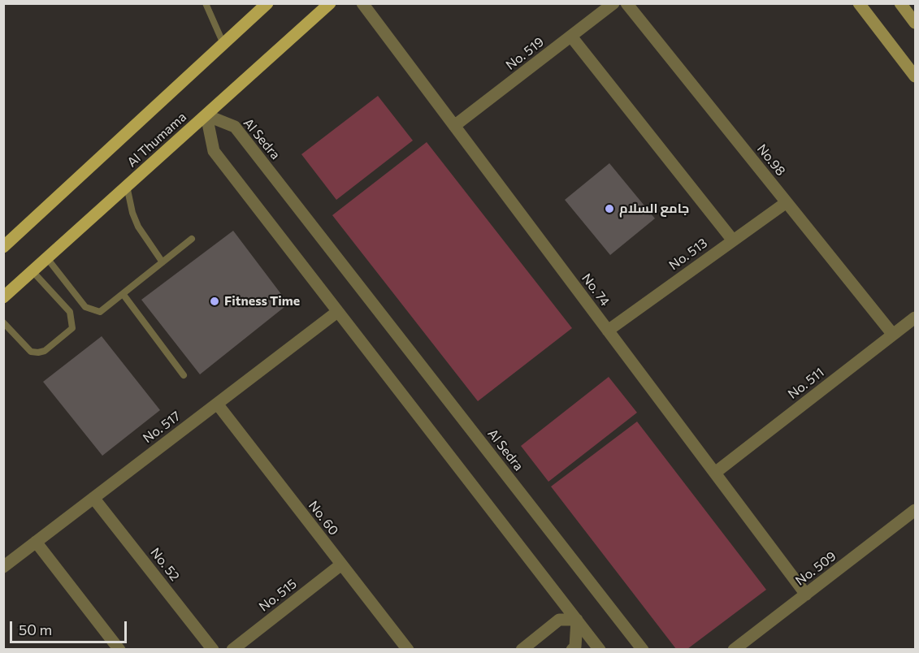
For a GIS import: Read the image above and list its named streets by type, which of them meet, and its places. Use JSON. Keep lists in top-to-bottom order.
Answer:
{
  "streets": {
    "main road": ["Al Thumama"],
    "street": [
      "No. 519",
      "Al Sedra",
      "No.98",
      "No. 513",
      "No. 74",
      "No. 511",
      "No. 517",
      "No. 60",
      "No. 52",
      "No. 509",
      "No. 515"
    ]
  },
  "crossings": [
    ["No. 519", "No. 74"],
    ["Al Sedra", "Al Thumama"],
    ["No.98", "No. 513"],
    ["No.98", "No. 511"],
    ["No. 513", "No. 74"],
    ["No. 74", "No. 511"],
    ["No. 74", "No. 509"],
    ["No. 517", "No. 60"],
    ["No. 517", "No. 52"],
    ["No. 60", "No. 515"]
  ],
  "places": ["جامع السلام", "Fitness Time"],
  "scale_bar": "50 m"
}
